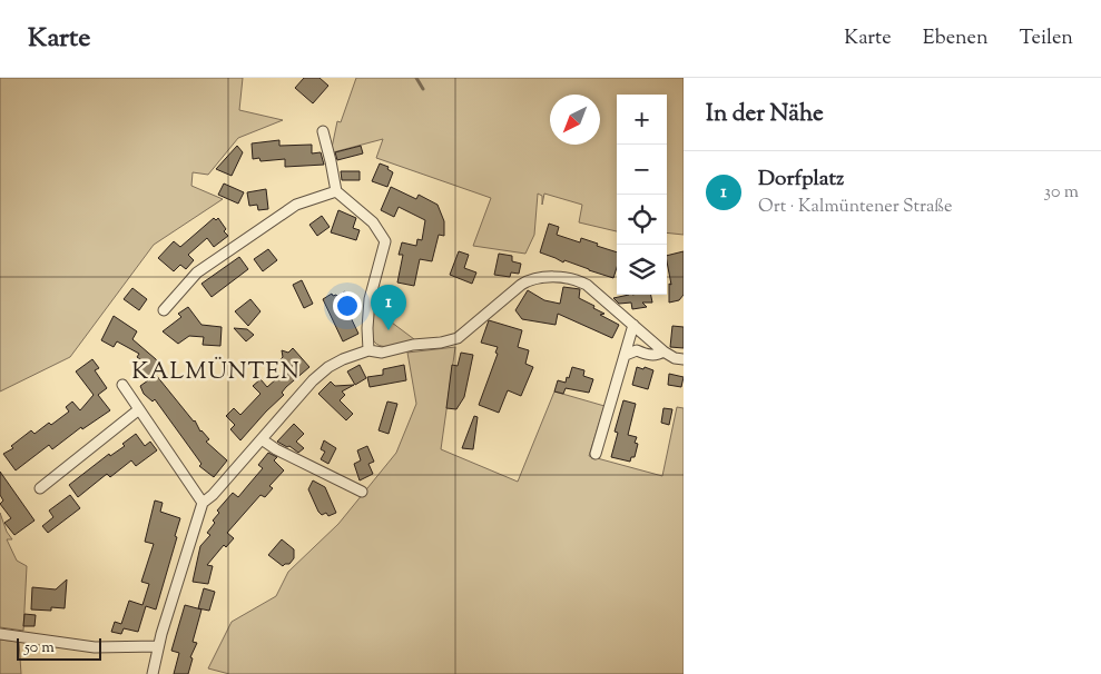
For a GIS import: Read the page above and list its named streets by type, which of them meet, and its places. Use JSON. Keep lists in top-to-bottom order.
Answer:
{
  "districts": ["KALMÜNTEN"],
  "scale_bar": "50 m",
  "north": "bottom left",
  "page": {
    "header": "Karte",
    "nav": ["Karte", "Ebenen", "Teilen"],
    "heading": "In der Nähe",
    "map_buttons": ["+", "−"],
    "list": [
      {
        "mark": "1",
        "name": "Dorfplatz",
        "note": "Ort · Kalmüntener Straße",
        "value": "30 m"
      }
    ],
    "pins": "1",
    "scale": "50 m"
  }
}
